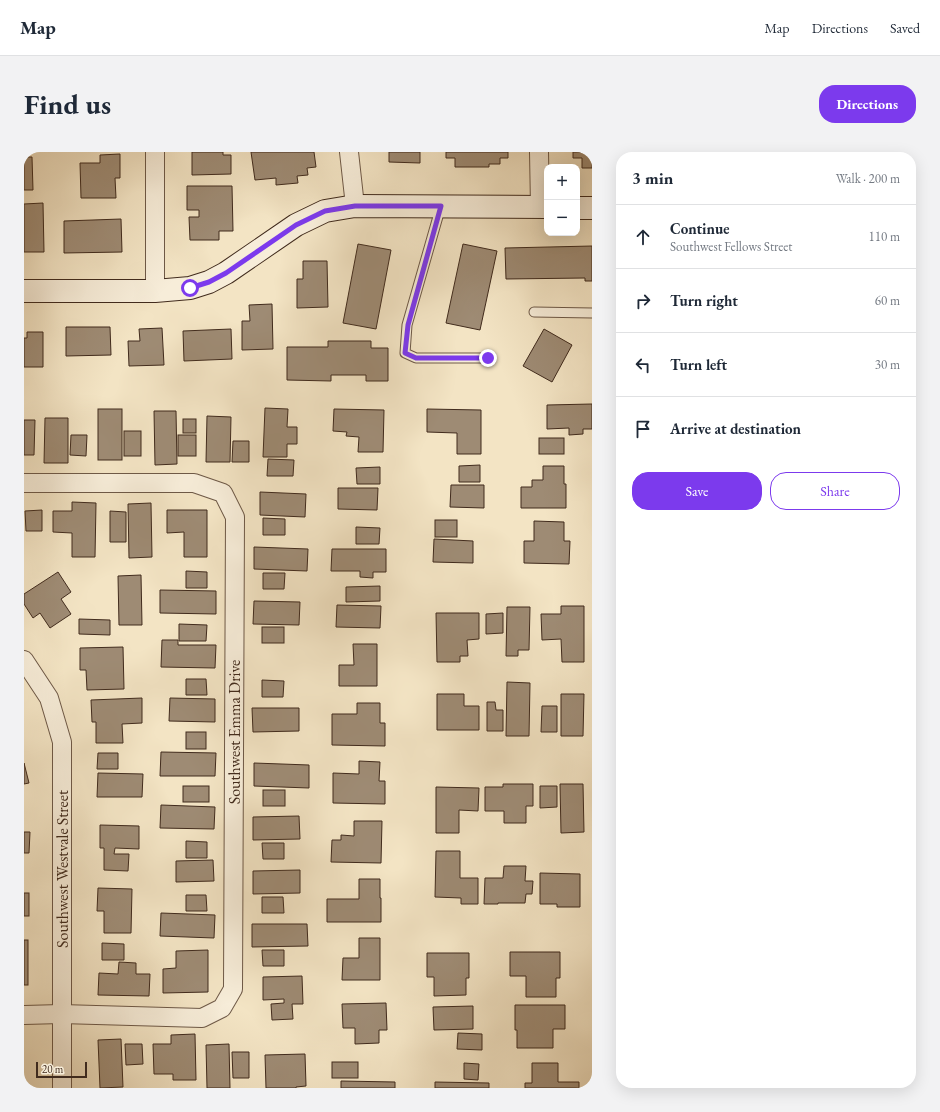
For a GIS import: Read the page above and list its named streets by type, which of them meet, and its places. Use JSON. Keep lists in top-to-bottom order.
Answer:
{
  "streets": {
    "street": ["Southwest Emma Drive", "Southwest Westvale Street"]
  },
  "crossings": [
    ["Southwest Emma Drive", "Southwest Westvale Street"]
  ],
  "scale_bar": "20 m",
  "page": {
    "header": "Map",
    "nav": ["Map", "Directions", "Saved"],
    "buttons": [
      "Directions",
      ["Save", "Share"]
    ],
    "title": "Find us",
    "heading": ["3 min", "Walk · 200 m"],
    "map_buttons": ["+", "−"],
    "list": [
      ["Continue", "Southwest Fellows Street", "110 m"],
      ["Turn right", "60 m"],
      ["Turn left", "30 m"],
      "Arrive at destination"
    ],
    "scale": "20 m"
  }
}
